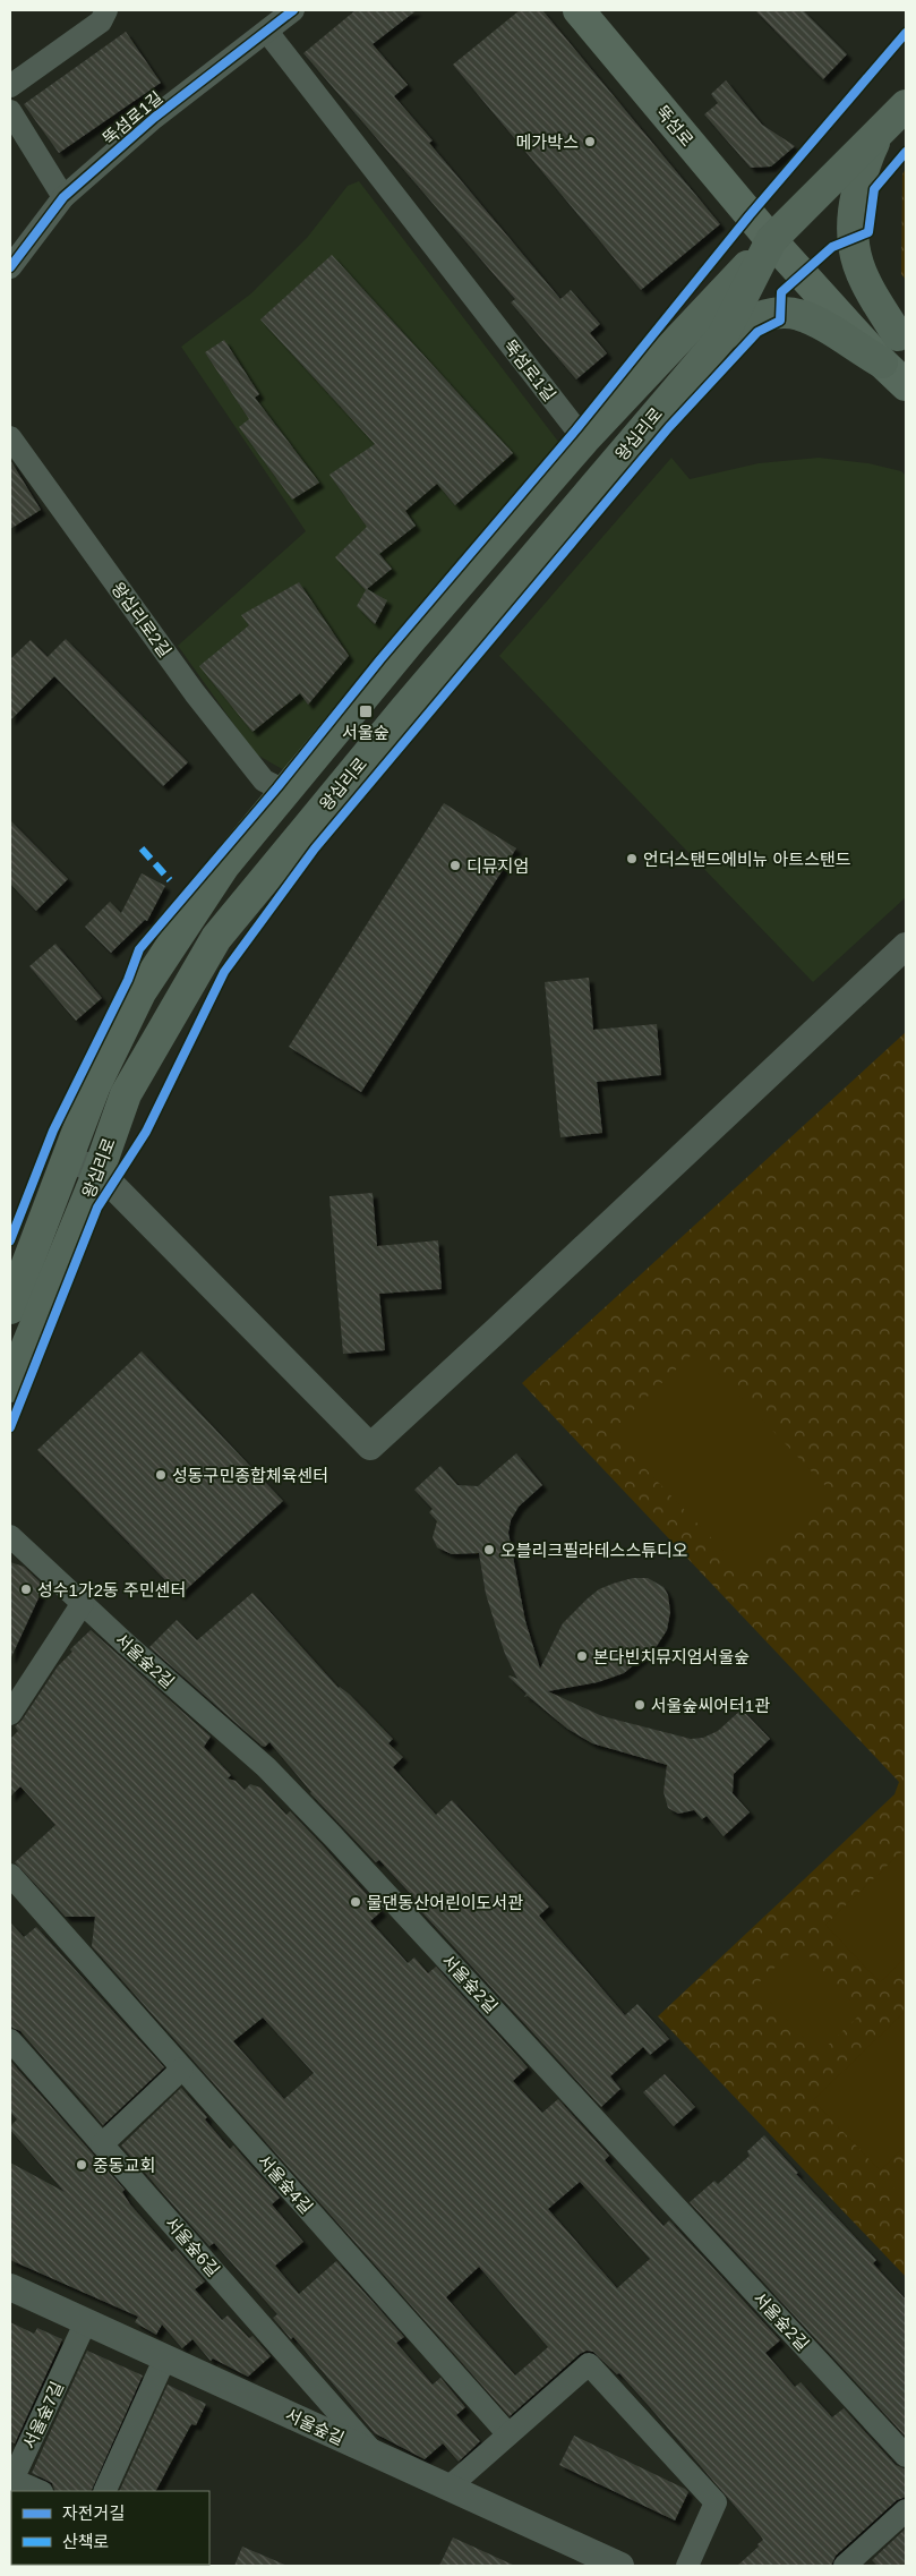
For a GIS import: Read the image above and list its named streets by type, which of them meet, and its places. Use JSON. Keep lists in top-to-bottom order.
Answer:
{
  "streets": {
    "main road": ["뚝섬로", "왕십리로"],
    "street": [
      "뚝섬로1길",
      "왕십리로2길",
      "서울숲2길",
      "서울숲4길",
      "서울숲6길",
      "서울숲7길",
      "서울숲길"
    ]
  },
  "crossings": [
    ["뚝섬로1길", "왕십리로"],
    ["뚝섬로", "왕십리로"],
    ["왕십리로", "왕십리로2길"],
    ["서울숲6길", "서울숲길"],
    ["서울숲7길", "서울숲길"]
  ],
  "places": {
    "other": [
      "메가박스",
      "언더스탠드에비뉴 아트스탠드",
      "디뮤지엄",
      "성동구민종합체육센터",
      "오블리크필라테스스튜디오",
      "성수1가2동 주민센터",
      "본다빈치뮤지엄서울숲",
      "서울숲씨어터1관",
      "물댄동산어린이도서관",
      "중동교회"
    ],
    "transit": ["서울숲"]
  },
  "legend": ["자전거길", "산책로"]
}
